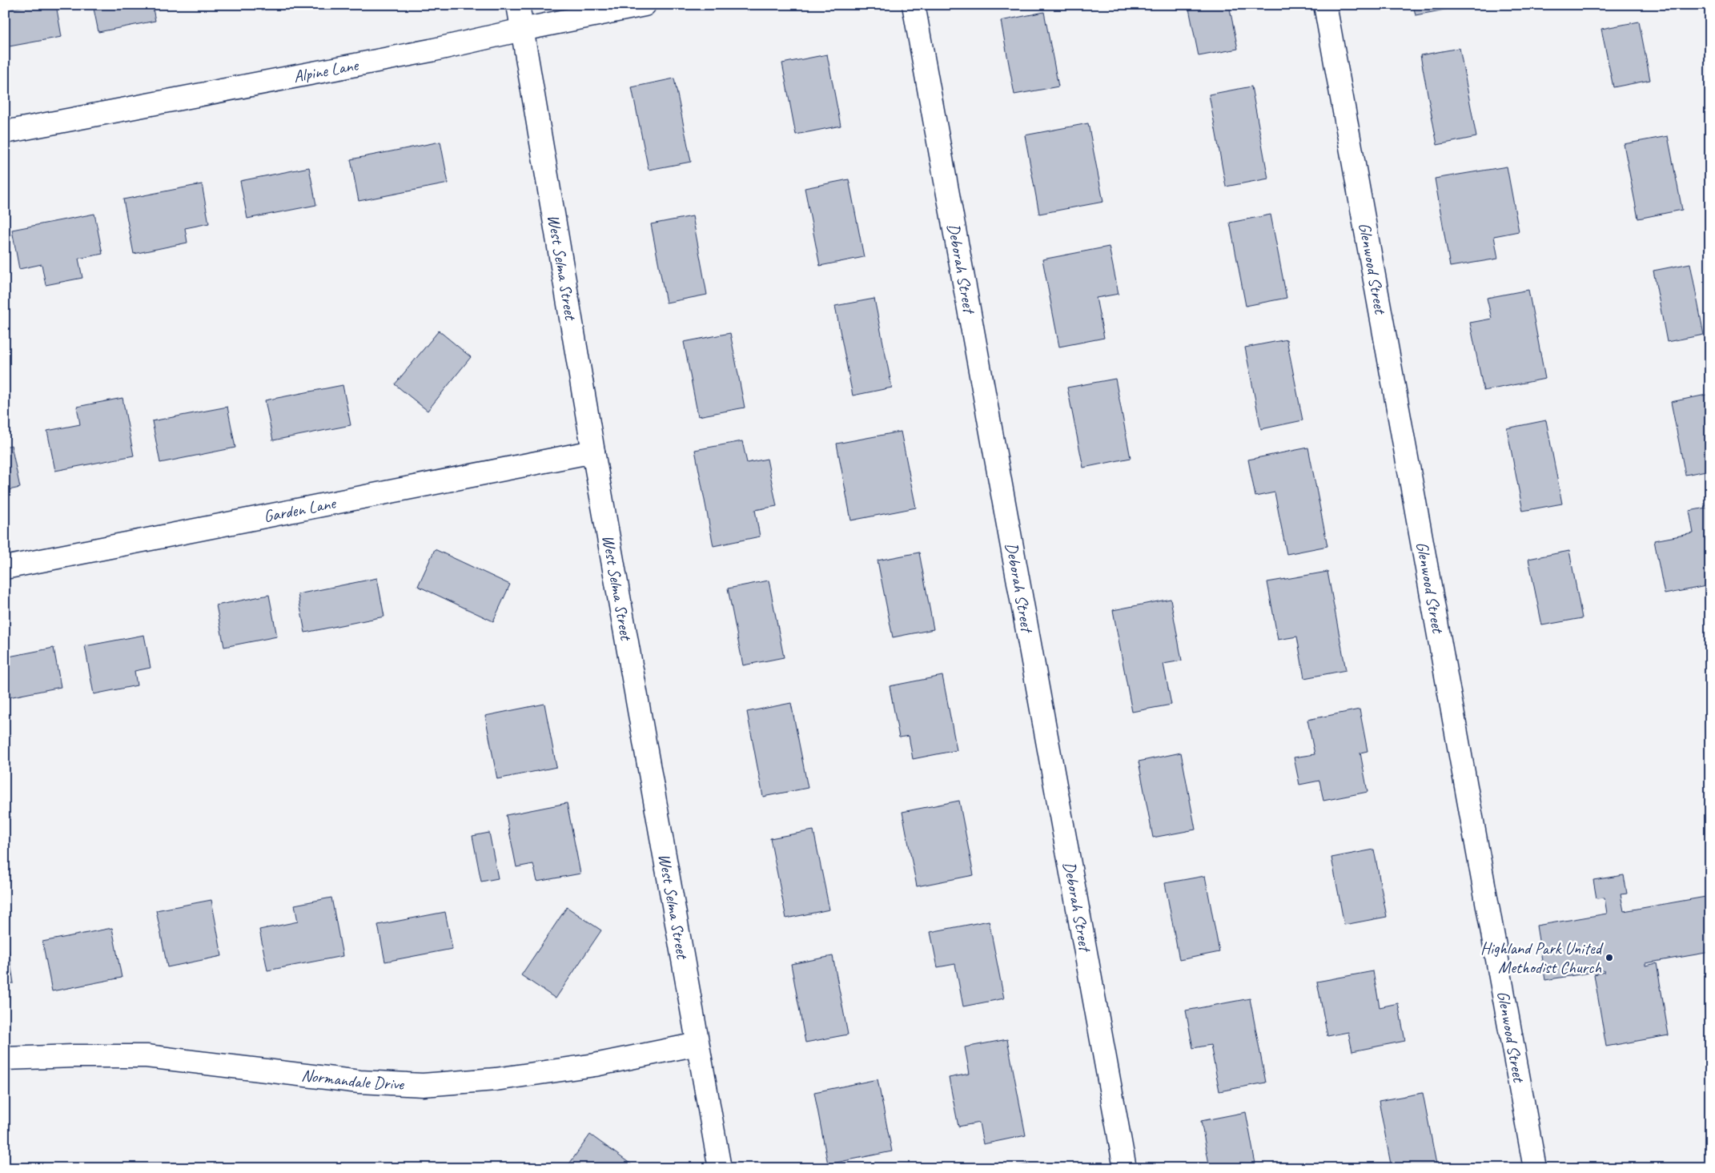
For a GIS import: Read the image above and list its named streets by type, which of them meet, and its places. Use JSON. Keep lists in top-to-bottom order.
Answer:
{
  "streets": {
    "street": [
      "Alpine Lane",
      "West Selma Street",
      "Deborah Street",
      "Glenwood Street",
      "Garden Lane",
      "Normandale Drive"
    ]
  },
  "crossings": [
    ["Alpine Lane", "West Selma Street"],
    ["West Selma Street", "Garden Lane"],
    ["West Selma Street", "Normandale Drive"]
  ],
  "places": ["Highland Park United Methodist Church"]
}
